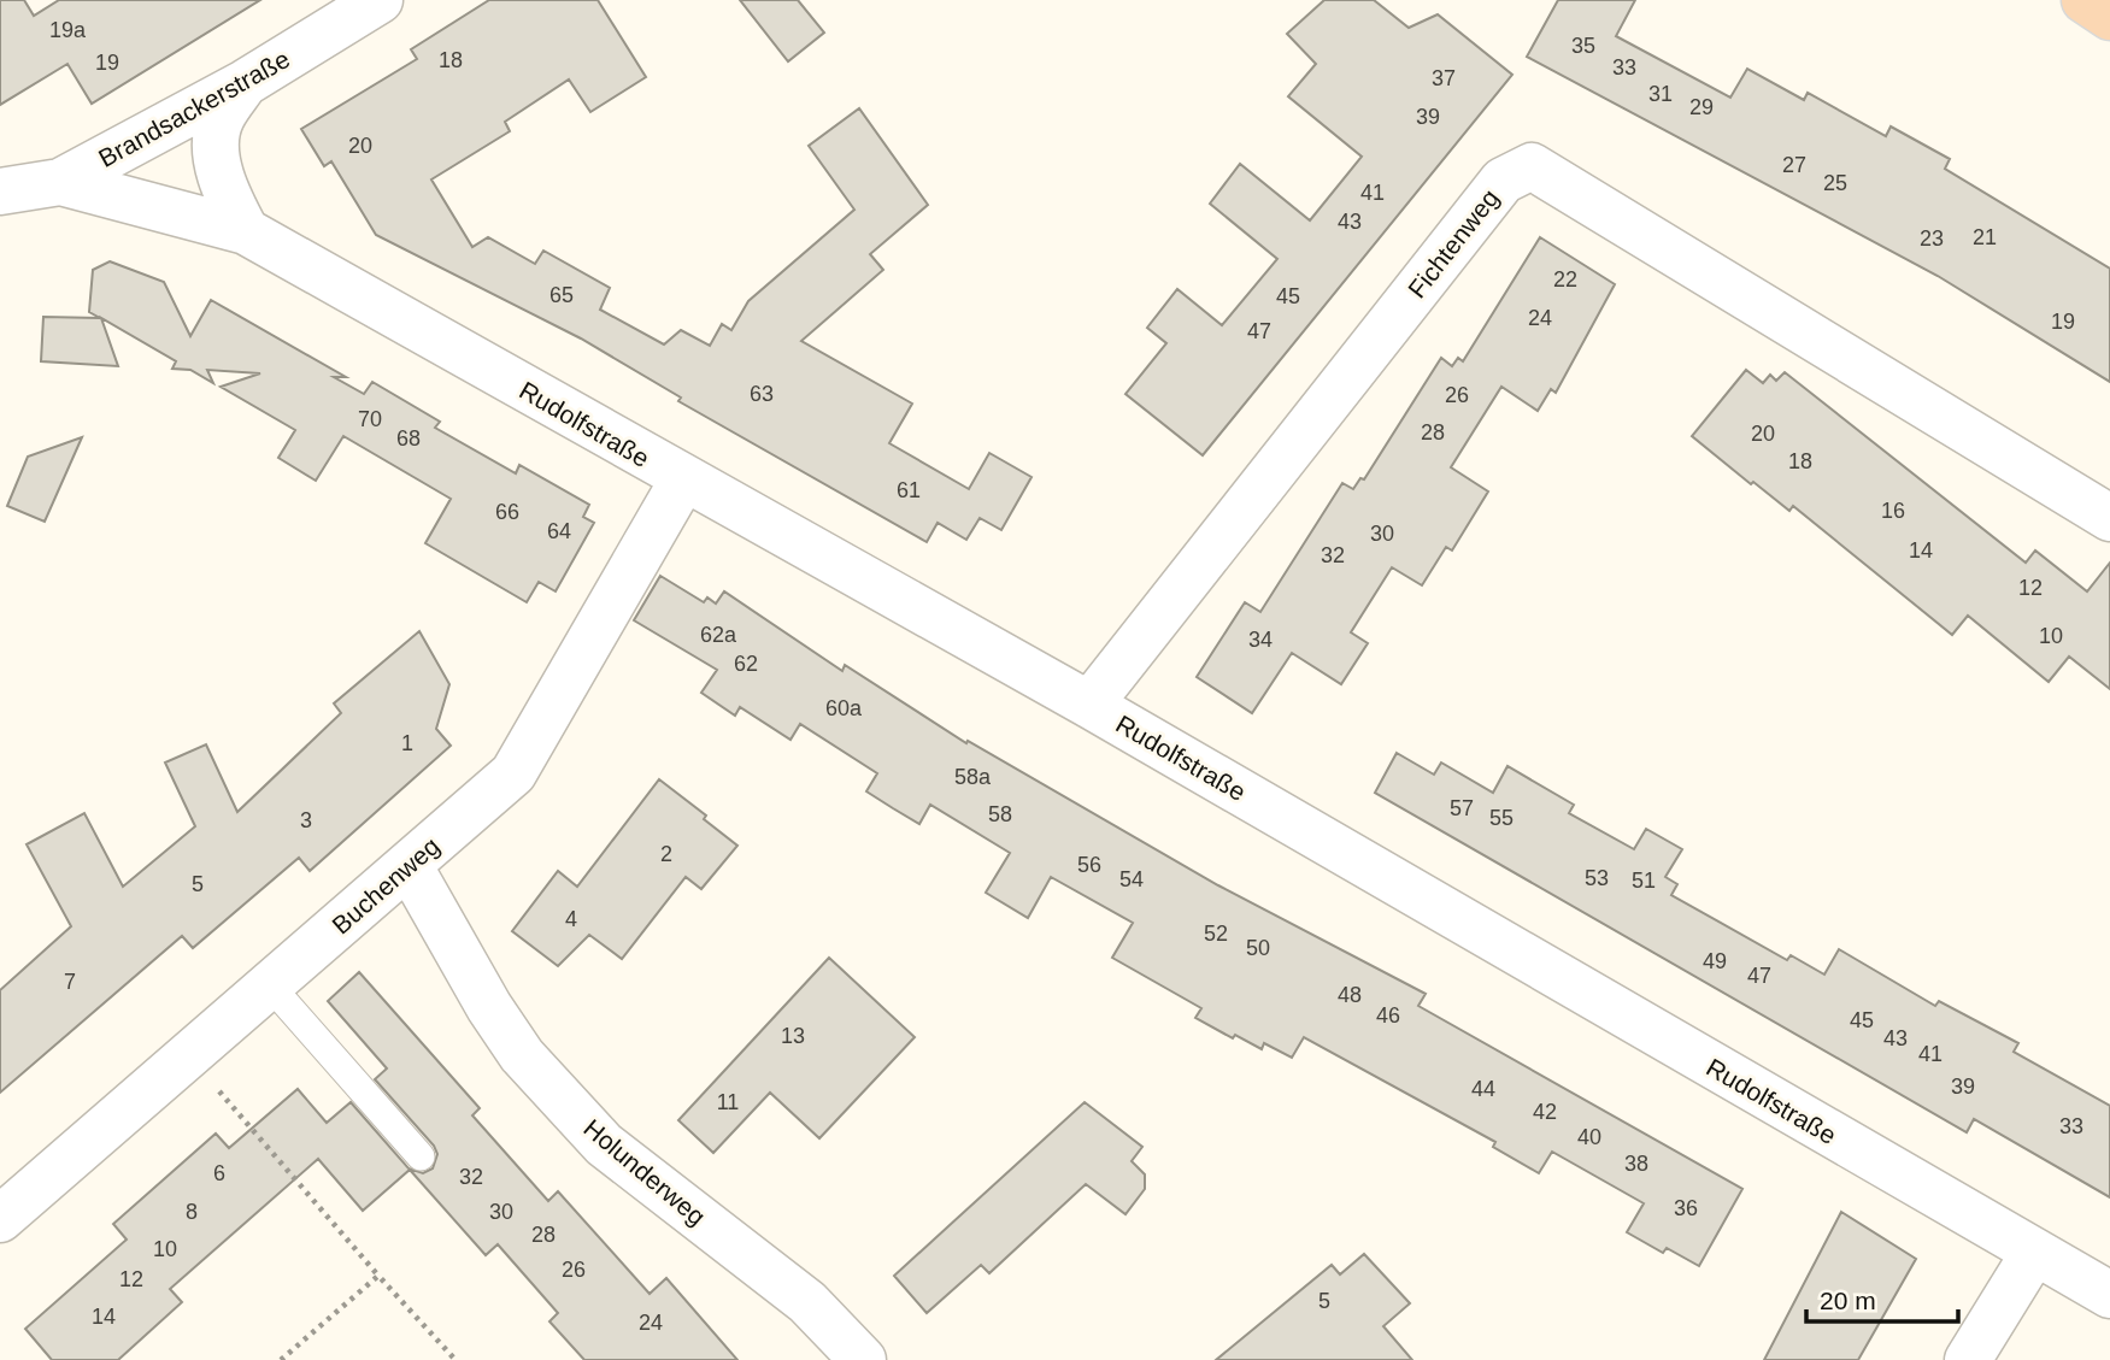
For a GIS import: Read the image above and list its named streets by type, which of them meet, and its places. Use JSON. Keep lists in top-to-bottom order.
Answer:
{
  "streets": {
    "street": [
      "Brandsackerstraße",
      "Fichtenweg",
      "Rudolfstraße",
      "Buchenweg",
      "Holunderweg"
    ]
  },
  "crossings": [
    ["Brandsackerstraße", "Rudolfstraße"],
    ["Fichtenweg", "Rudolfstraße"],
    ["Rudolfstraße", "Buchenweg"],
    ["Buchenweg", "Holunderweg"]
  ],
  "house_numbers": [
    "19a",
    "35",
    "18",
    "19",
    "33",
    "37",
    "31",
    "29",
    "39",
    "20",
    "27",
    "25",
    "41",
    "43",
    "21",
    "23",
    "22",
    "65",
    "45",
    "24",
    "19",
    "47",
    "63",
    "26",
    "70",
    "28",
    "20",
    "68",
    "18",
    "61",
    "16",
    "66",
    "64",
    "30",
    "14",
    "32",
    "12",
    "62a",
    "10",
    "34",
    "62",
    "60a",
    "1",
    "58a",
    "57",
    "58",
    "55",
    "3",
    "2",
    "56",
    "53",
    "54",
    "51",
    "5",
    "4",
    "52",
    "50",
    "49",
    "47",
    "7",
    "48",
    "46",
    "45",
    "13",
    "43",
    "41",
    "39",
    "44",
    "11",
    "42",
    "33",
    "40",
    "38",
    "6",
    "32",
    "36",
    "8",
    "30",
    "28",
    "10",
    "26",
    "12",
    "5",
    "14",
    "24"
  ],
  "scale_bar": "20 m"
}
